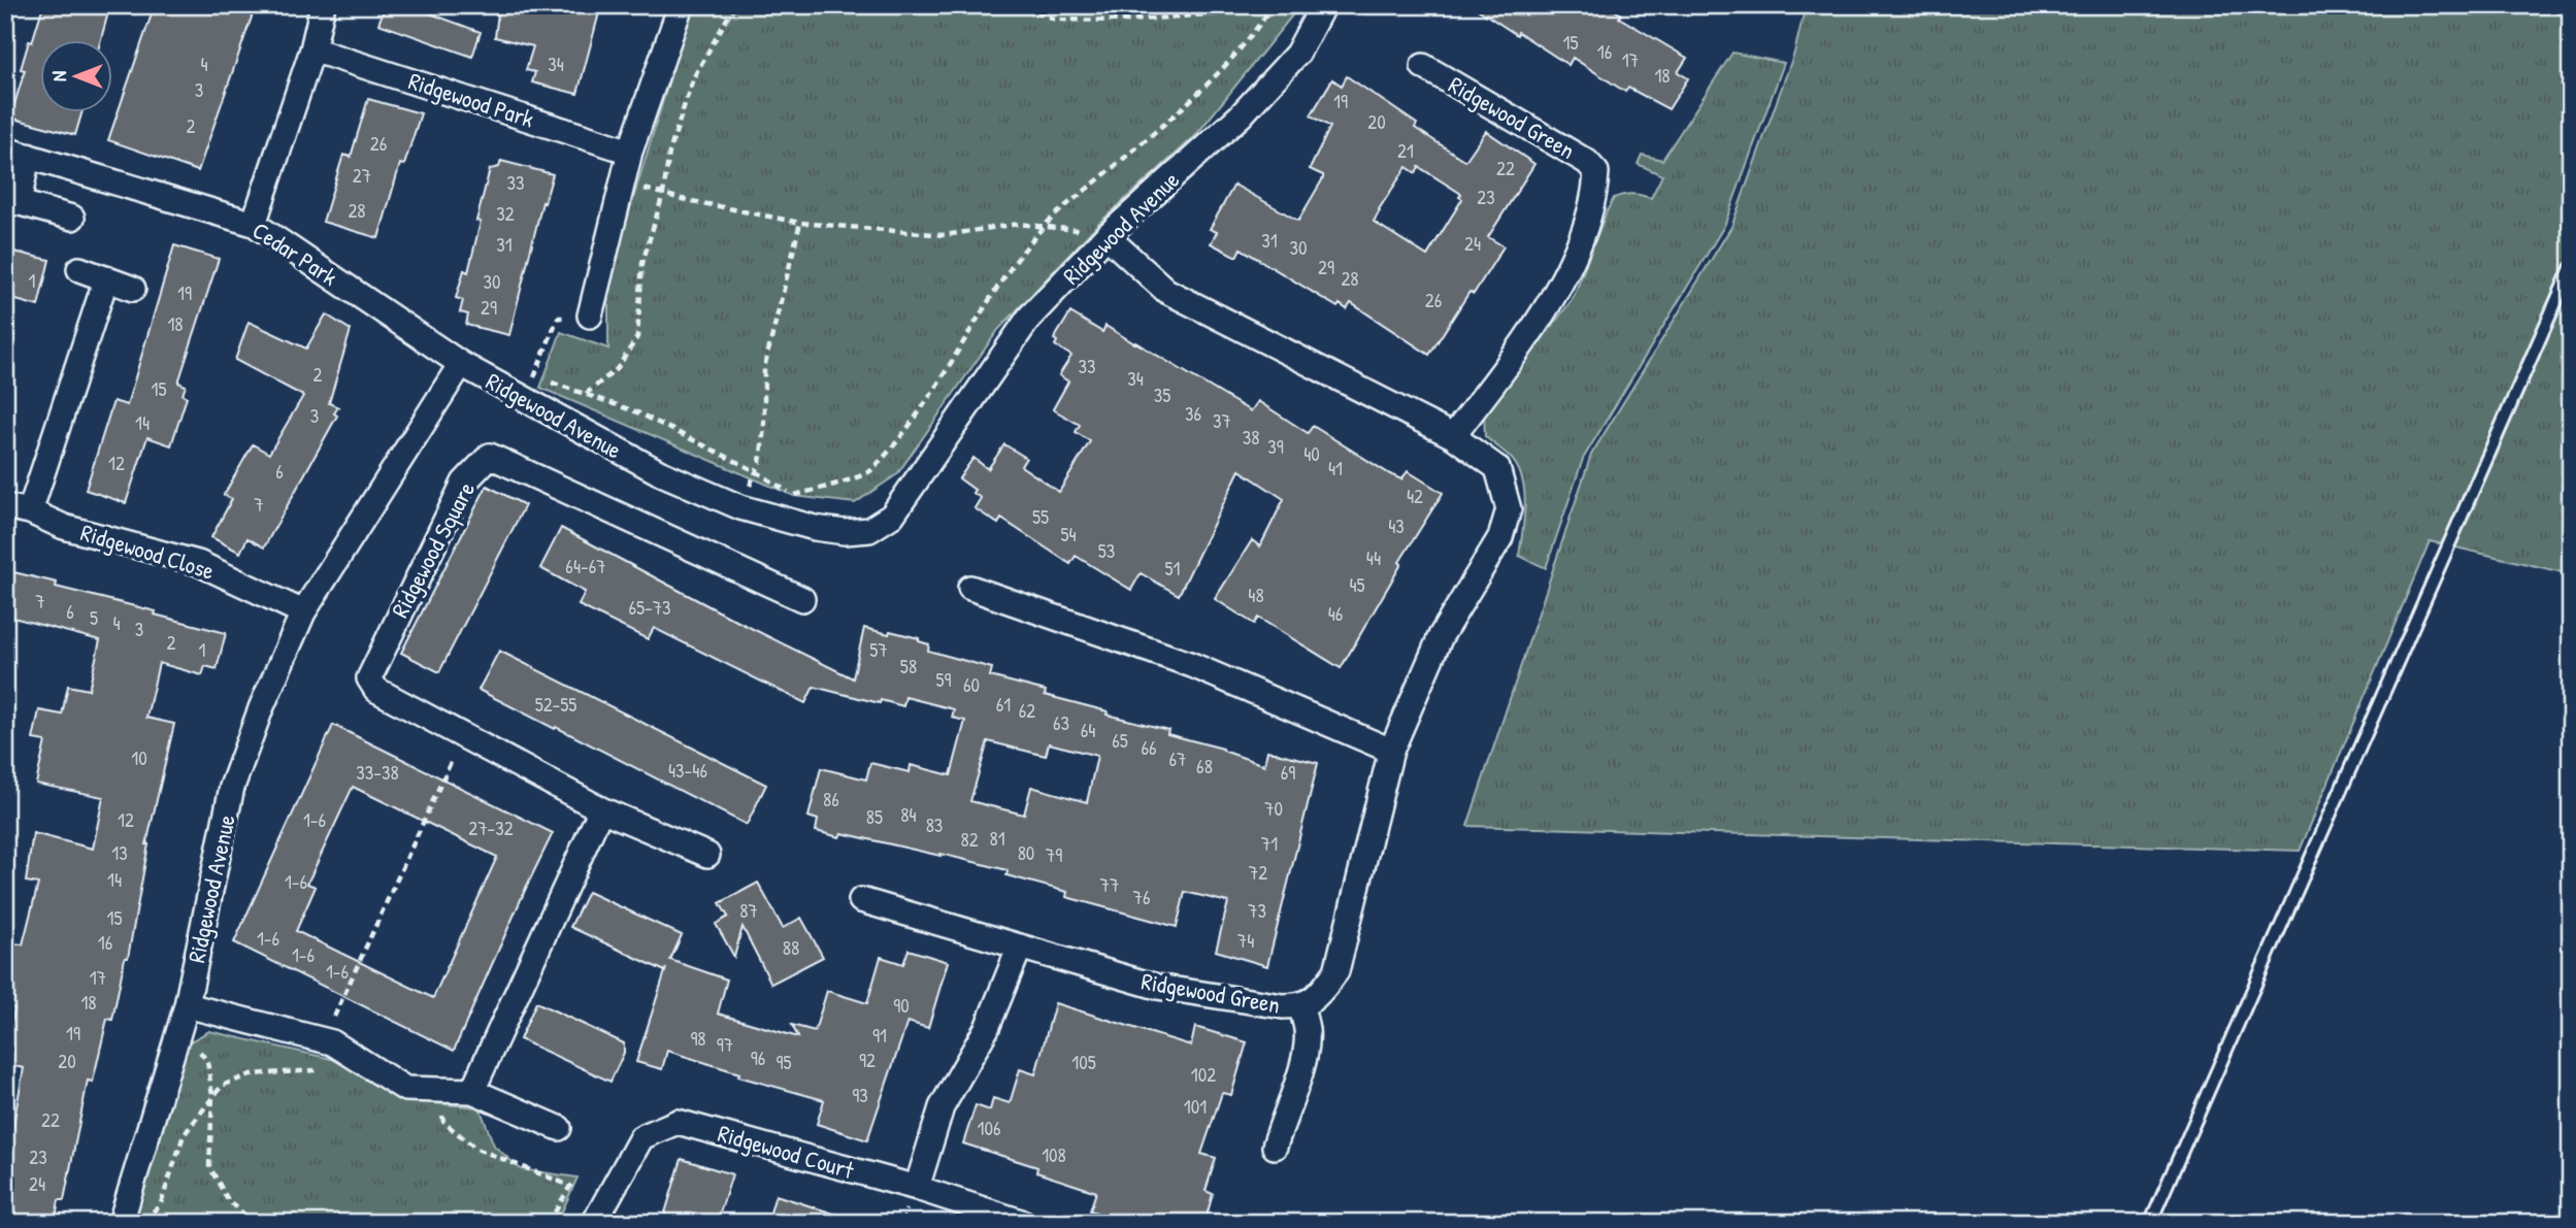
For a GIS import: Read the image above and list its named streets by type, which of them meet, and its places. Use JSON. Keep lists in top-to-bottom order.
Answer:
{
  "streets": {
    "street": [
      "Ridgewood Park",
      "Ridgewood Green",
      "Ridgewood Avenue",
      "Cedar Park",
      "Ridgewood Square",
      "Ridgewood Close",
      "Ridgewood Court"
    ]
  },
  "crossings": [
    ["Ridgewood Green", "Ridgewood Avenue"],
    ["Ridgewood Avenue", "Cedar Park"],
    ["Ridgewood Avenue", "Ridgewood Close"]
  ],
  "house_numbers": [
    "15",
    "16",
    "17",
    "4",
    "34",
    "18",
    "3",
    "19",
    "20",
    "2",
    "26",
    "21",
    "22",
    "27",
    "33",
    "23",
    "28",
    "32",
    "31",
    "24",
    "31",
    "30",
    "29",
    "28",
    "1",
    "30",
    "19",
    "26",
    "29",
    "18",
    "33",
    "2",
    "34",
    "15",
    "35",
    "36",
    "3",
    "37",
    "14",
    "38",
    "39",
    "40",
    "12",
    "41",
    "6",
    "42",
    "7",
    "55",
    "43",
    "54",
    "53",
    "44",
    "64-67",
    "51",
    "45",
    "48",
    "7",
    "65-73",
    "6",
    "46",
    "5",
    "4",
    "3",
    "2",
    "1",
    "57",
    "58",
    "59",
    "60",
    "52-55",
    "61",
    "62",
    "63",
    "64",
    "65",
    "66",
    "10",
    "67",
    "68",
    "43-46",
    "33-38",
    "69",
    "86",
    "70",
    "84",
    "85",
    "12",
    "1-6",
    "83",
    "27-32",
    "81",
    "82",
    "71",
    "13",
    "80",
    "79",
    "72",
    "14",
    "1-6",
    "77",
    "76",
    "87",
    "73",
    "15",
    "1-6",
    "74",
    "16",
    "88",
    "1-6",
    "1-6",
    "17",
    "18",
    "90",
    "19",
    "91",
    "98",
    "97",
    "96",
    "92",
    "20",
    "95",
    "105",
    "102",
    "93",
    "101",
    "22",
    "106",
    "108",
    "23",
    "24"
  ],
  "north": "left"
}
